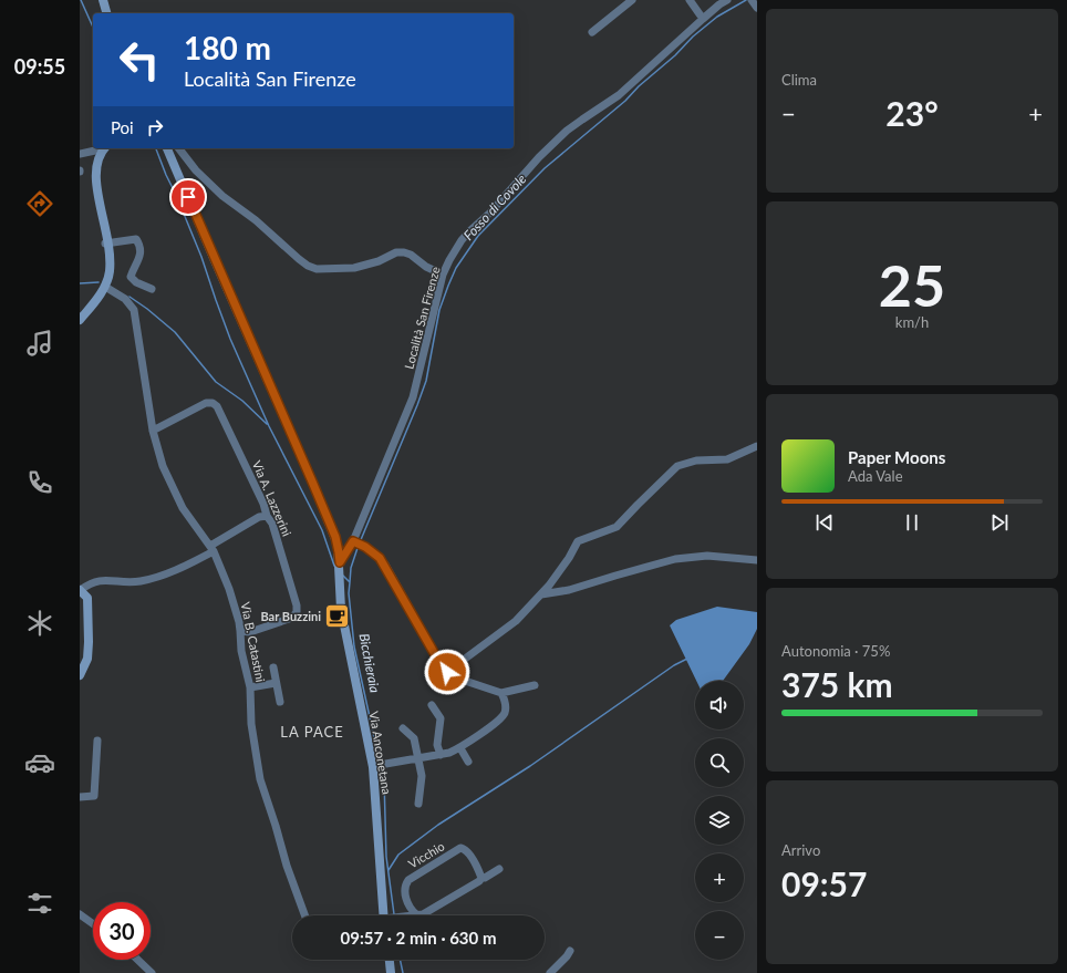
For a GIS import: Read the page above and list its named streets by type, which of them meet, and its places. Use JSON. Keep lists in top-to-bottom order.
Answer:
{
  "streets": {
    "main road": ["Via Anconetana"],
    "street": [
      "Località San Firenze",
      "Via A. Lazzerini",
      "Via B. Catastini",
      "Vicchio"
    ]
  },
  "crossings": [
    ["Località San Firenze", "Via Anconetana"],
    ["Via A. Lazzerini", "Via B. Catastini"]
  ],
  "districts": ["LA PACE"],
  "water": ["Fosso di Covole", "Bicchieraia"],
  "places": {
    "cafe": ["Bar Buzzini"]
  },
  "page": {
    "tabs": "09:55",
    "tile": [
      "Clima",
      ["25", "km/h"],
      ["Autonomia · 75%", "375 km"],
      ["Arrivo", "09:57"]
    ],
    "turn": ["180 m", "Località San Firenze"],
    "heat": ["−", "23°", "+"],
    "then": "Poi",
    "song": ["Paper Moons", "Ada Vale"],
    "map_buttons": ["+", "−"],
    "limit": "30",
    "trip": "09:57 · 2 min · 630 m"
  }
}
